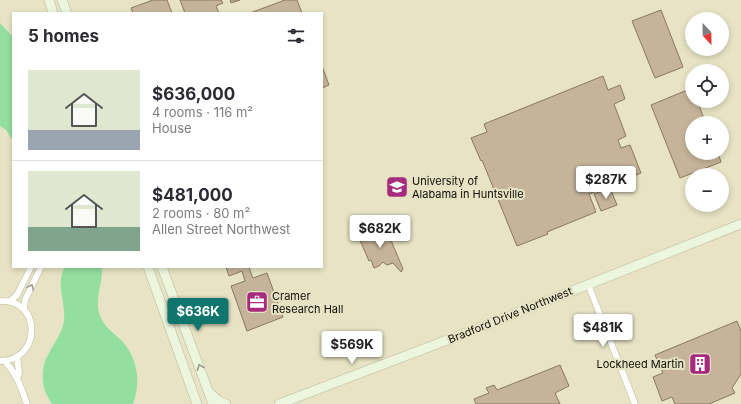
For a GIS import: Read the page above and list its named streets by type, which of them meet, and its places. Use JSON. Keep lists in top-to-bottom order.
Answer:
{
  "streets": {
    "main road": ["Bradford Drive Northwest"]
  },
  "places": {
    "school or university": ["University of Alabama in Huntsville"],
    "office": ["Cramer Research Hall"],
    "building": ["Lockheed Martin"]
  },
  "north": "bottom",
  "page": {
    "map_buttons": ["+", "−"],
    "heading": "5 homes",
    "list": [
      {
        "name": "$636,000",
        "note": "4 rooms · 116 m² · House"
      },
      {
        "name": "$481,000",
        "note": "2 rooms · 80 m² · Allen Street Northwest"
      }
    ],
    "price": [
      "$287K",
      "$682K",
      "$636K",
      "$481K",
      "$569K"
    ]
  }
}
